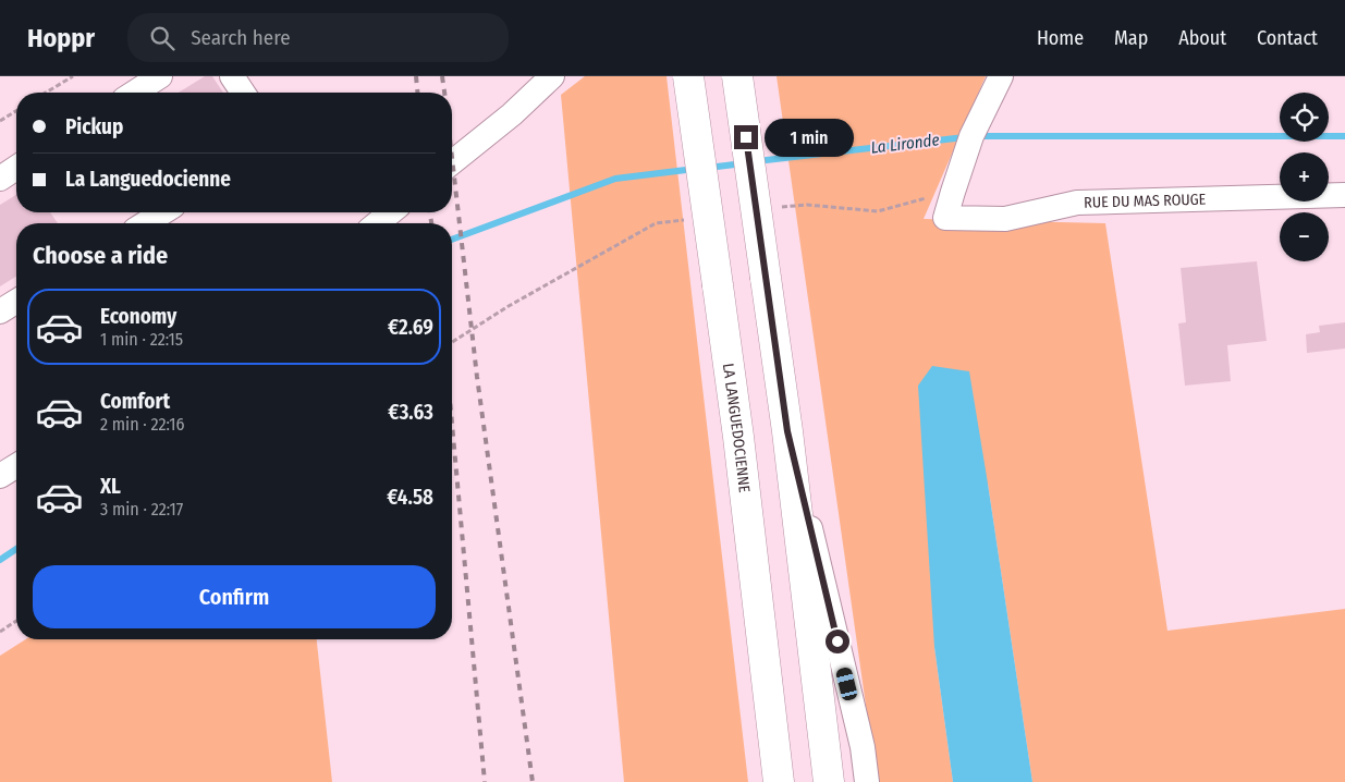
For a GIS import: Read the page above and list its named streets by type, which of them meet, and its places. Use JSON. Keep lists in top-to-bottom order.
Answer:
{
  "streets": {
    "highway": ["LA LANGUEDOCIENNE"],
    "street": ["RUE DU MAS ROUGE"]
  },
  "water": ["La Lironde"],
  "page": {
    "header": "Hoppr",
    "search": "Search here",
    "nav": [
      "Home",
      "Map",
      "About",
      "Contact"
    ],
    "map_buttons": ["+", "−"],
    "banner": ["Pickup", "La Languedocienne"],
    "bubble": "1 min",
    "heading": "Choose a ride",
    "list": [
      {
        "name": "Economy",
        "note": "1 min · 22:15",
        "value": "€2.69"
      },
      {
        "name": "Comfort",
        "note": "2 min · 22:16",
        "value": "€3.63"
      },
      {
        "name": "XL",
        "note": "3 min · 22:17",
        "value": "€4.58"
      }
    ],
    "buttons": "Confirm"
  }
}
